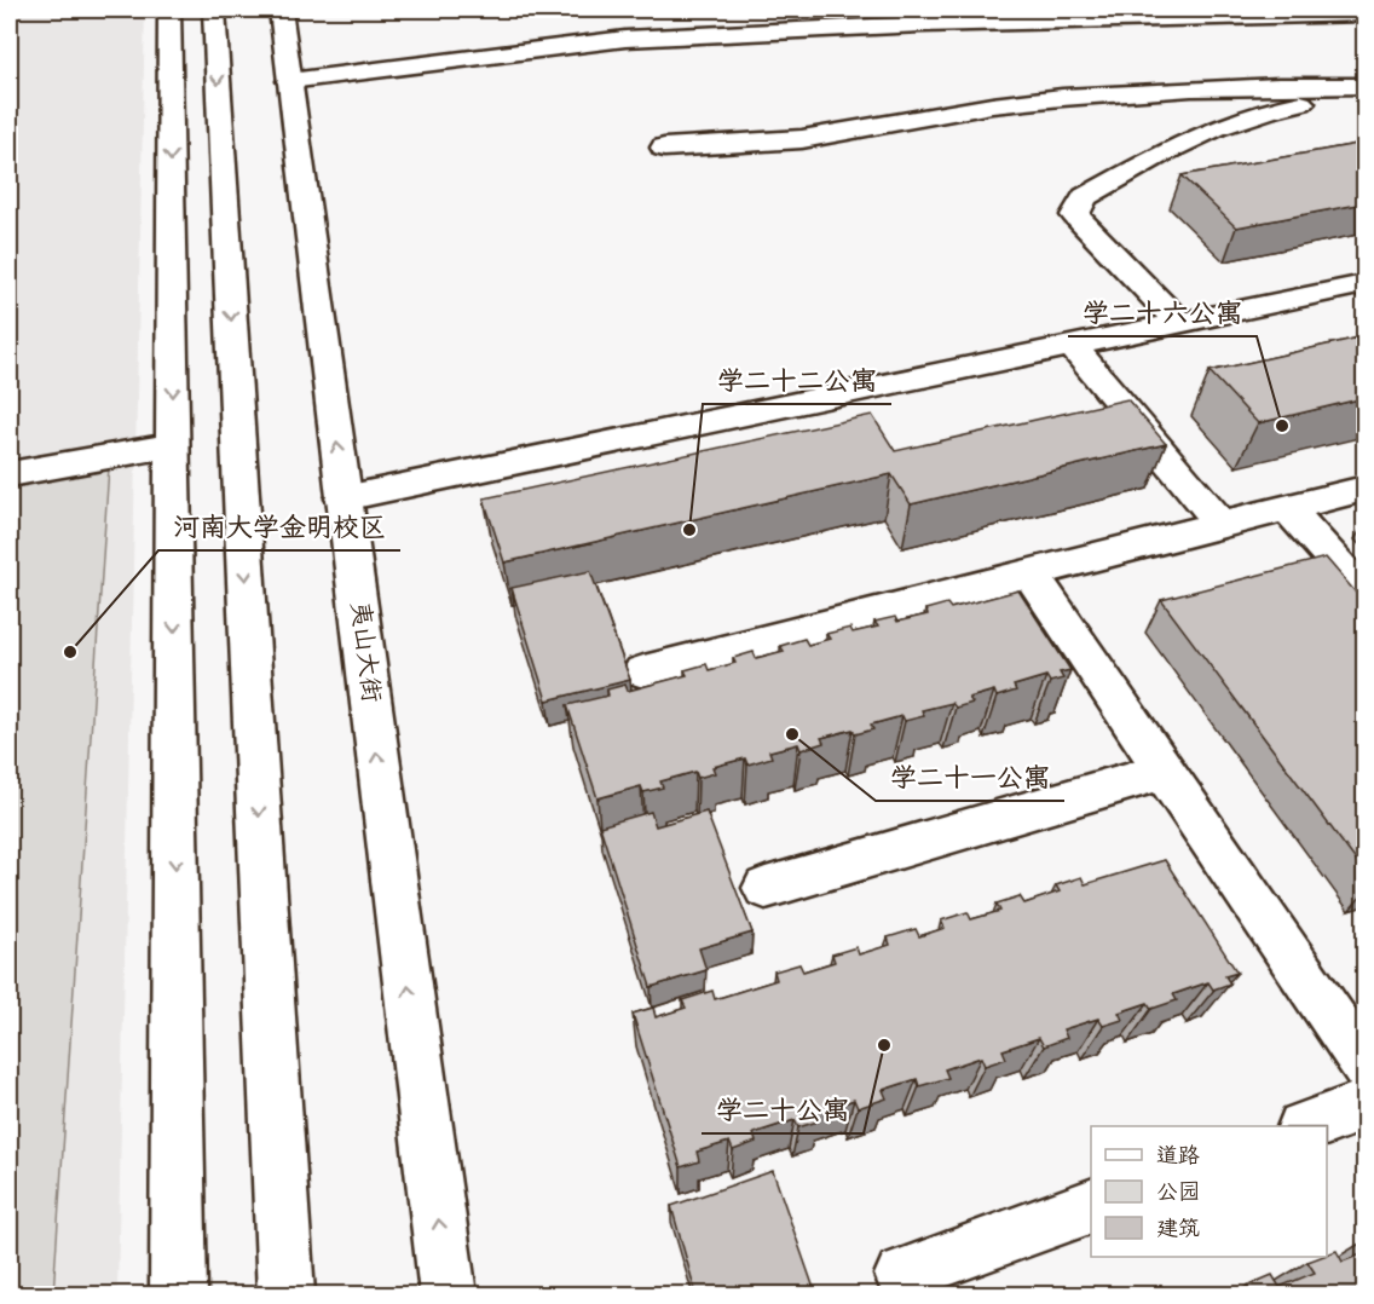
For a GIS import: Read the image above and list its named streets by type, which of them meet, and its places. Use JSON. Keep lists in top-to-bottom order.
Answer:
{
  "streets": {
    "main road": ["夷山大街"]
  },
  "places": [
    "学二十六公寓",
    "学二十二公寓",
    "河南大学金明校区",
    "学二十一公寓",
    "学二十公寓"
  ],
  "legend": ["道路", "公园", "建筑"]
}
